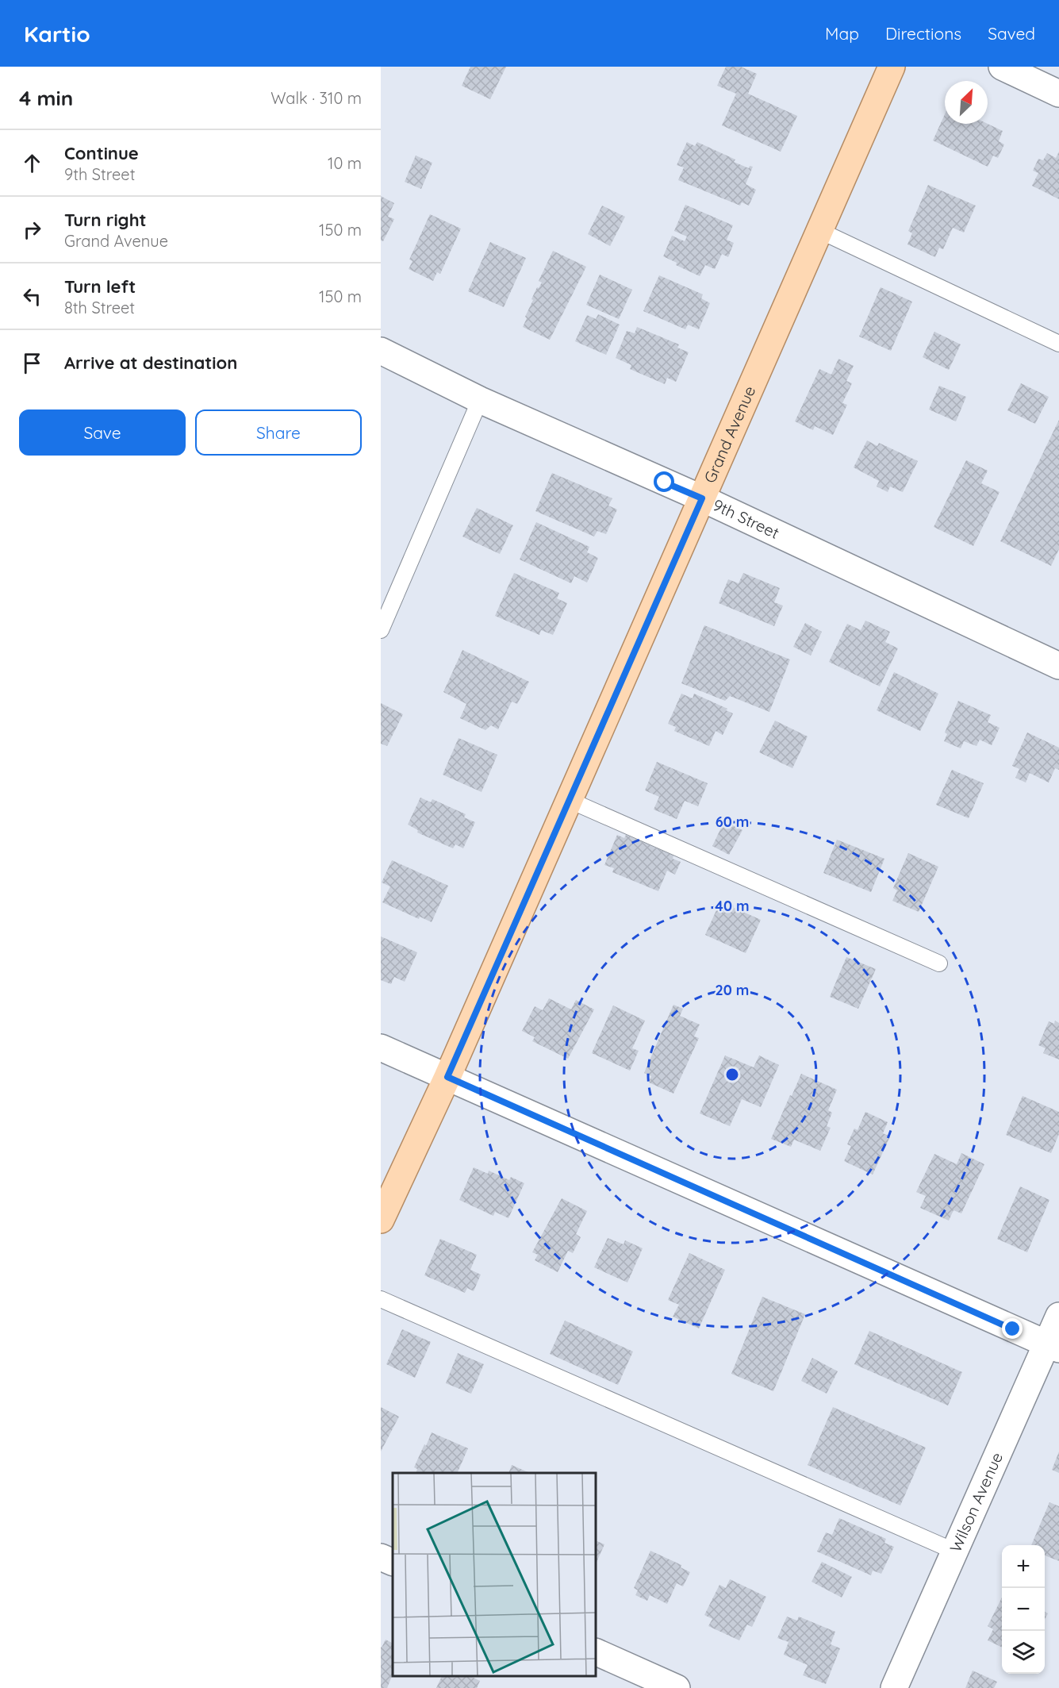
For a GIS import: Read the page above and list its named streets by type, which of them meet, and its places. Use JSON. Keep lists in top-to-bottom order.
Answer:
{
  "streets": {
    "main road": ["Grand Avenue"],
    "street": ["9th Street", "Wilson Avenue"]
  },
  "crossings": [
    ["Grand Avenue", "9th Street"]
  ],
  "north": "top right",
  "page": {
    "header": "Kartio",
    "nav": ["Map", "Directions", "Saved"],
    "heading": ["4 min", "Walk · 310 m"],
    "list": [
      ["Continue", "9th Street", "10 m"],
      ["Turn right", "Grand Avenue", "150 m"],
      ["Turn left", "8th Street", "150 m"],
      "Arrive at destination"
    ],
    "buttons": ["Save", "Share"],
    "map_buttons": ["+", "−"]
  },
  "rings": ["60 m", "40 m", "20 m"]
}
